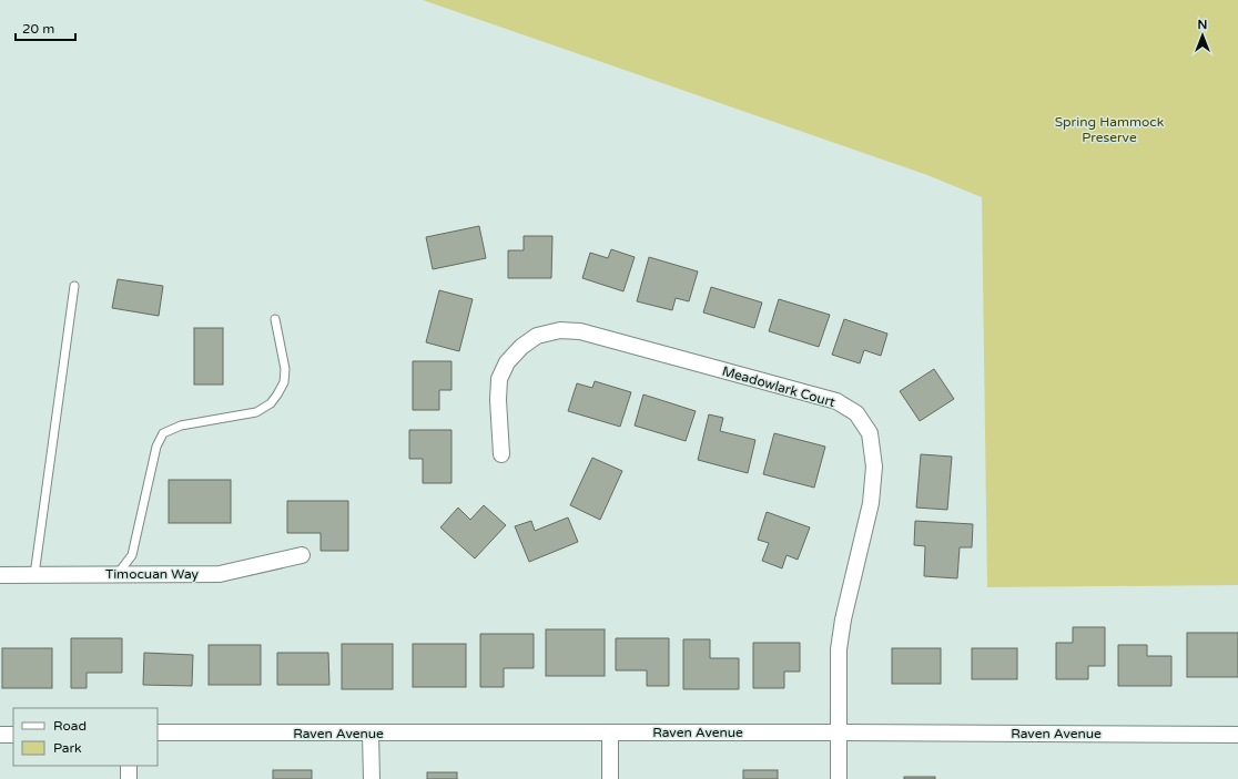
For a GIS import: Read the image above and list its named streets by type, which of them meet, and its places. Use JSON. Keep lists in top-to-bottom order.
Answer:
{
  "streets": {
    "street": ["Meadowlark Court", "Timocuan Way", "Raven Avenue"]
  },
  "crossings": [
    ["Meadowlark Court", "Raven Avenue"]
  ],
  "parks": ["Spring Hammock Preserve"],
  "legend": ["Road", "Park"],
  "scale_bar": "20 m",
  "north": "top"
}
